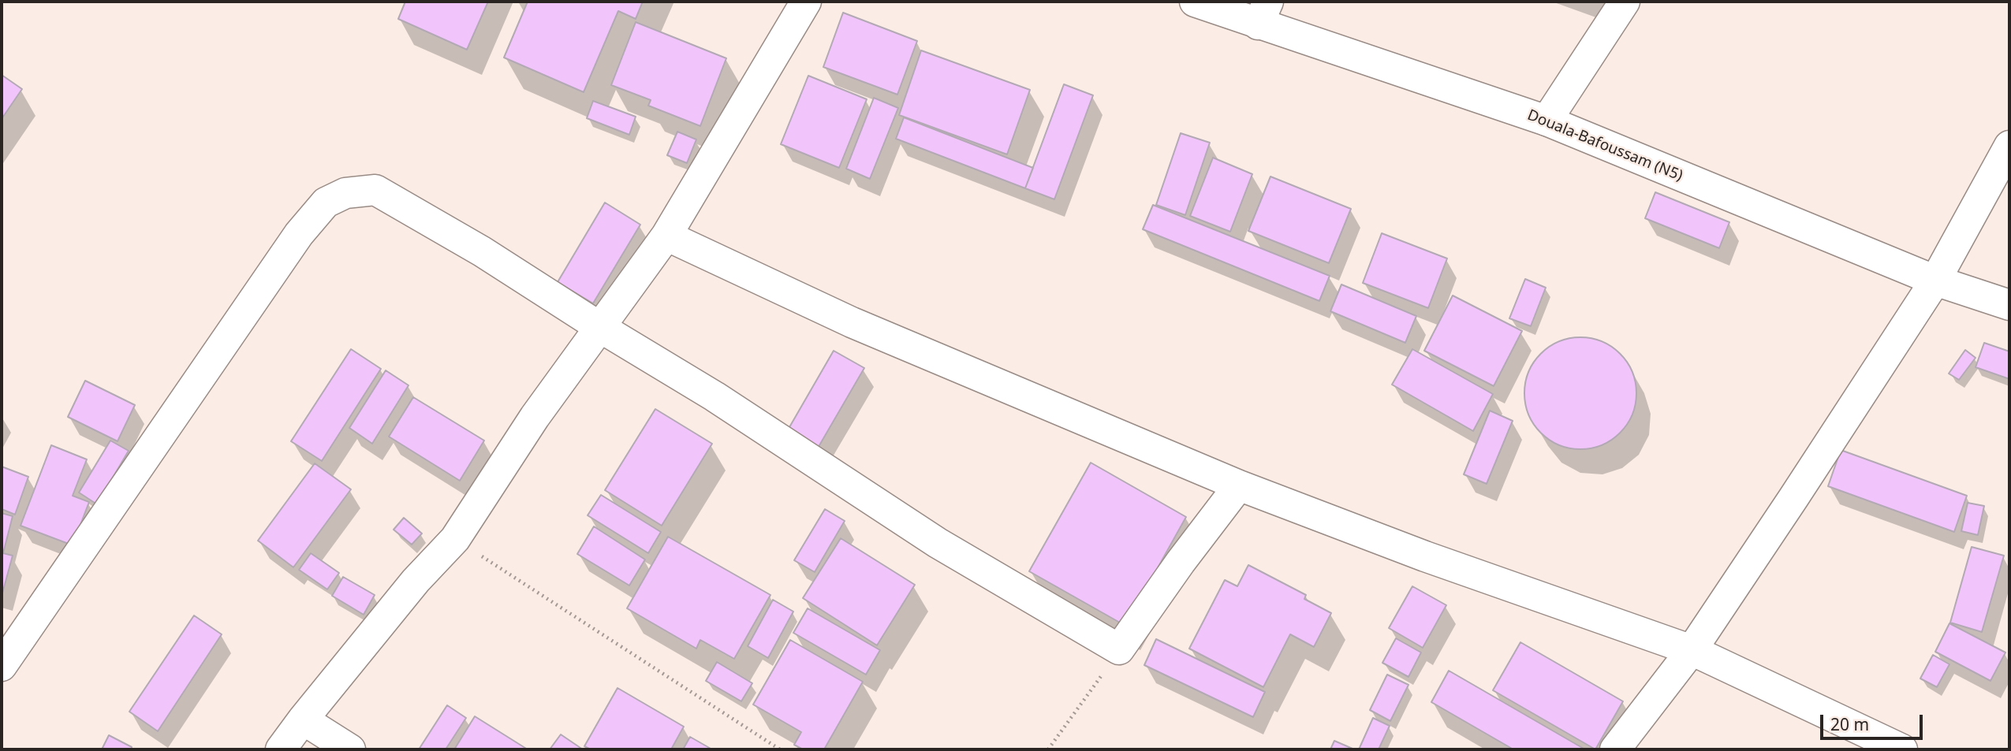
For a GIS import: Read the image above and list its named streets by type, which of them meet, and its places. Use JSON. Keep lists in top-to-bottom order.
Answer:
{
  "streets": {
    "main road": ["Douala-Bafoussam (N5)"]
  },
  "scale_bar": "20 m"
}
